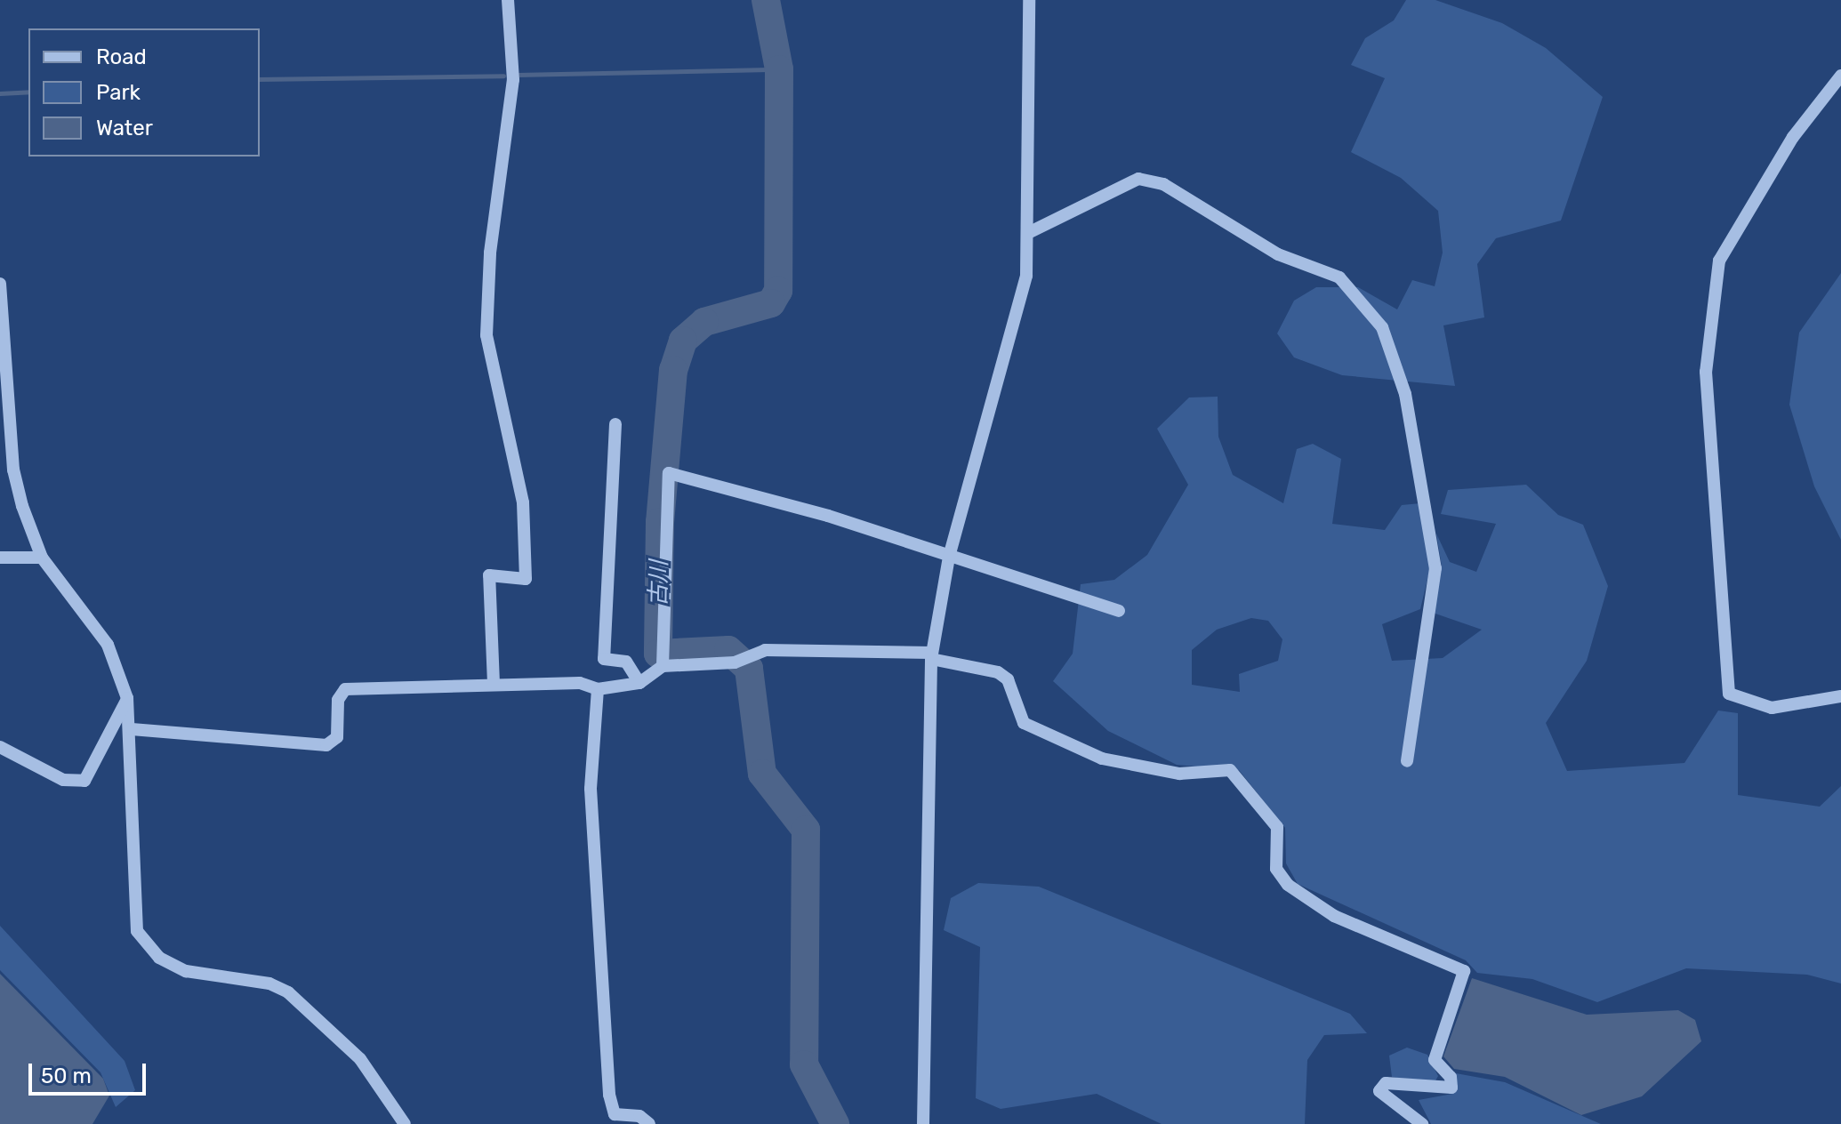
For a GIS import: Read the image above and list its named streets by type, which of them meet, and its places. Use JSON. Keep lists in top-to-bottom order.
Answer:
{
  "water": ["古川"],
  "legend": ["Road", "Park", "Water"],
  "scale_bar": "50 m"
}
